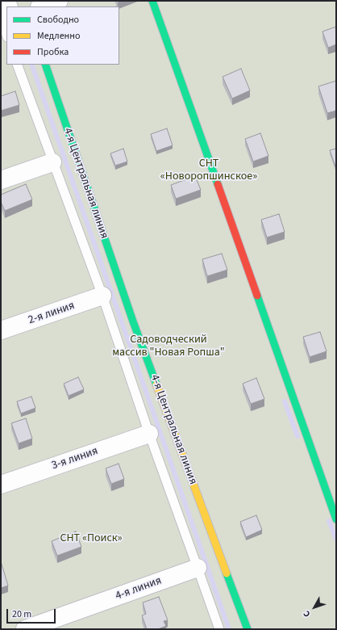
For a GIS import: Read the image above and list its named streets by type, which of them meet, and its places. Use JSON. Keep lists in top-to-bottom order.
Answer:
{
  "streets": {
    "street": [
      "4-я Центральная линия",
      "2-я линия",
      "3-я линия",
      "4-я линия"
    ]
  },
  "parks": ["СНТ «Новоропшинское»", "Садоводческий массив \"Новая Ропша\"", "СНТ «Поиск»"],
  "legend": ["Свободно", "Медленно", "Пробка"],
  "scale_bar": "20 m",
  "north": "bottom left"
}
